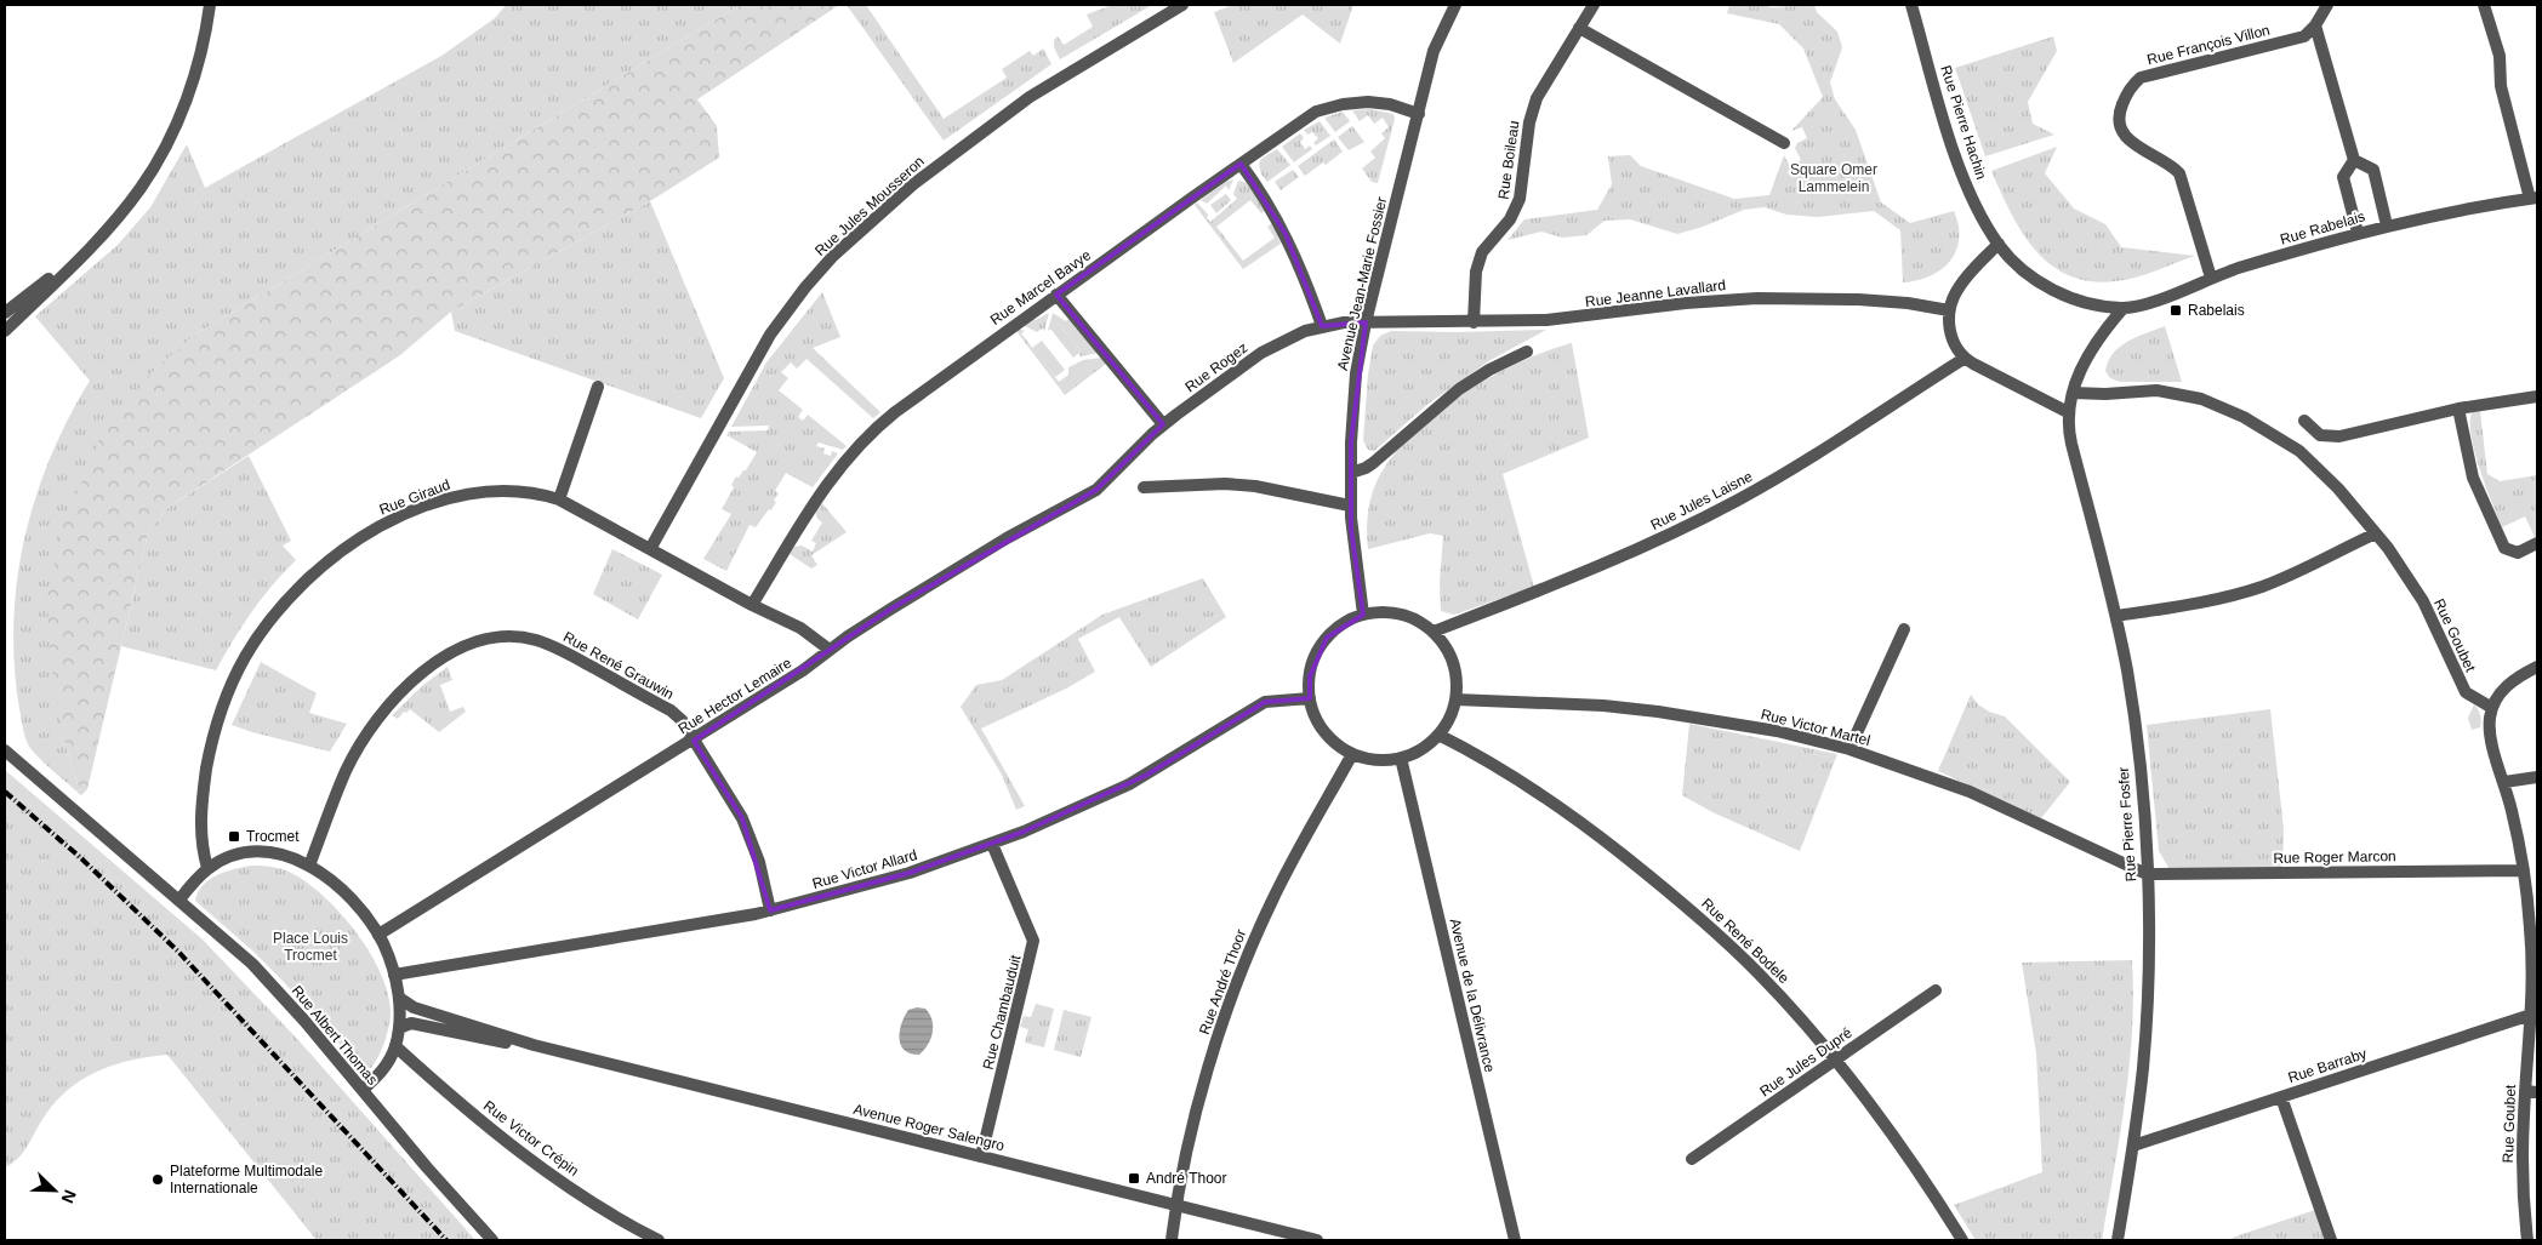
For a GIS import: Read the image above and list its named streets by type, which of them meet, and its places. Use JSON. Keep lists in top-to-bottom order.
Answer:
{
  "streets": {
    "street": [
      "Rue François Villon",
      "Rue Pierre Hachin",
      "Rue Boileau",
      "Rue Jules Mousseron",
      "Rue Rabelais",
      "Avenue Jean-Marie Fossier",
      "Rue Marcel Bavye",
      "Rue Jeanne Lavallard",
      "Rue Rogez",
      "Rue Giraud",
      "Rue Jules Laisne",
      "Rue Goubet",
      "Rue René Grauwin",
      "Rue Hector Lemaire",
      "Rue Victor Martel",
      "Rue Pierre Fosfer",
      "Rue Roger Marcon",
      "Rue Victor Allard",
      "Rue René Bodele",
      "Rue André Thoor",
      "Avenue de la Délivrance",
      "Rue Chambauduit",
      "Rue Albert Thomas",
      "Rue Jules Dupré",
      "Rue Barraby",
      "Avenue Roger Salengro",
      "Rue Victor Crépin"
    ]
  },
  "crossings": [
    ["Rue François Villon", "Rue Rabelais"],
    ["Rue Pierre Hachin", "Rue Rabelais"],
    ["Rue Pierre Hachin", "Rue Pierre Fosfer"],
    ["Rue Boileau", "Rue Jeanne Lavallard"],
    ["Rue Jules Mousseron", "Rue Giraud"],
    ["Rue Rabelais", "Rue Pierre Fosfer"],
    ["Avenue Jean-Marie Fossier", "Rue Marcel Bavye"],
    ["Avenue Jean-Marie Fossier", "Rue Jeanne Lavallard"],
    ["Avenue Jean-Marie Fossier", "Rue Rogez"],
    ["Avenue Jean-Marie Fossier", "Rue Jules Laisne"],
    ["Avenue Jean-Marie Fossier", "Rue Victor Martel"],
    ["Avenue Jean-Marie Fossier", "Rue Victor Allard"],
    ["Avenue Jean-Marie Fossier", "Rue René Bodele"],
    ["Avenue Jean-Marie Fossier", "Rue André Thoor"],
    ["Avenue Jean-Marie Fossier", "Avenue de la Délivrance"],
    ["Rue Marcel Bavye", "Rue Giraud"],
    ["Rue Jeanne Lavallard", "Rue Rogez"],
    ["Rue Rogez", "Rue Hector Lemaire"],
    ["Rue Giraud", "Rue Hector Lemaire"],
    ["Rue Jules Laisne", "Rue Victor Martel"],
    ["Rue Jules Laisne", "Rue Victor Allard"],
    ["Rue Jules Laisne", "Rue René Bodele"],
    ["Rue Jules Laisne", "Rue André Thoor"],
    ["Rue Jules Laisne", "Avenue de la Délivrance"],
    ["Rue Goubet", "Rue Pierre Fosfer"],
    ["Rue Goubet", "Rue Roger Marcon"],
    ["Rue Goubet", "Rue Barraby"],
    ["Rue René Grauwin", "Rue Hector Lemaire"],
    ["Rue René Grauwin", "Rue Victor Allard"],
    ["Rue Victor Martel", "Rue Pierre Fosfer"],
    ["Rue Victor Martel", "Rue Roger Marcon"],
    ["Rue Victor Martel", "Rue Victor Allard"],
    ["Rue Victor Martel", "Rue René Bodele"],
    ["Rue Victor Martel", "Rue André Thoor"],
    ["Rue Victor Martel", "Avenue de la Délivrance"],
    ["Rue Pierre Fosfer", "Rue Roger Marcon"],
    ["Rue Pierre Fosfer", "Rue Barraby"],
    ["Rue Victor Allard", "Rue René Bodele"],
    ["Rue Victor Allard", "Rue André Thoor"],
    ["Rue Victor Allard", "Avenue de la Délivrance"],
    ["Rue Victor Allard", "Rue Chambauduit"],
    ["Rue René Bodele", "Rue André Thoor"],
    ["Rue René Bodele", "Avenue de la Délivrance"],
    ["Rue René Bodele", "Rue Jules Dupré"],
    ["Rue André Thoor", "Avenue de la Délivrance"],
    ["Rue André Thoor", "Avenue Roger Salengro"],
    ["Rue Chambauduit", "Avenue Roger Salengro"]
  ],
  "parks": ["Square Omer Lammelein", "Place Louis Trocmet"],
  "places": {
    "transit": ["Rabelais", "Trocmet", "André Thoor"],
    "other": ["Plateforme Multimodale Internationale"]
  },
  "north": "bottom right"
}
